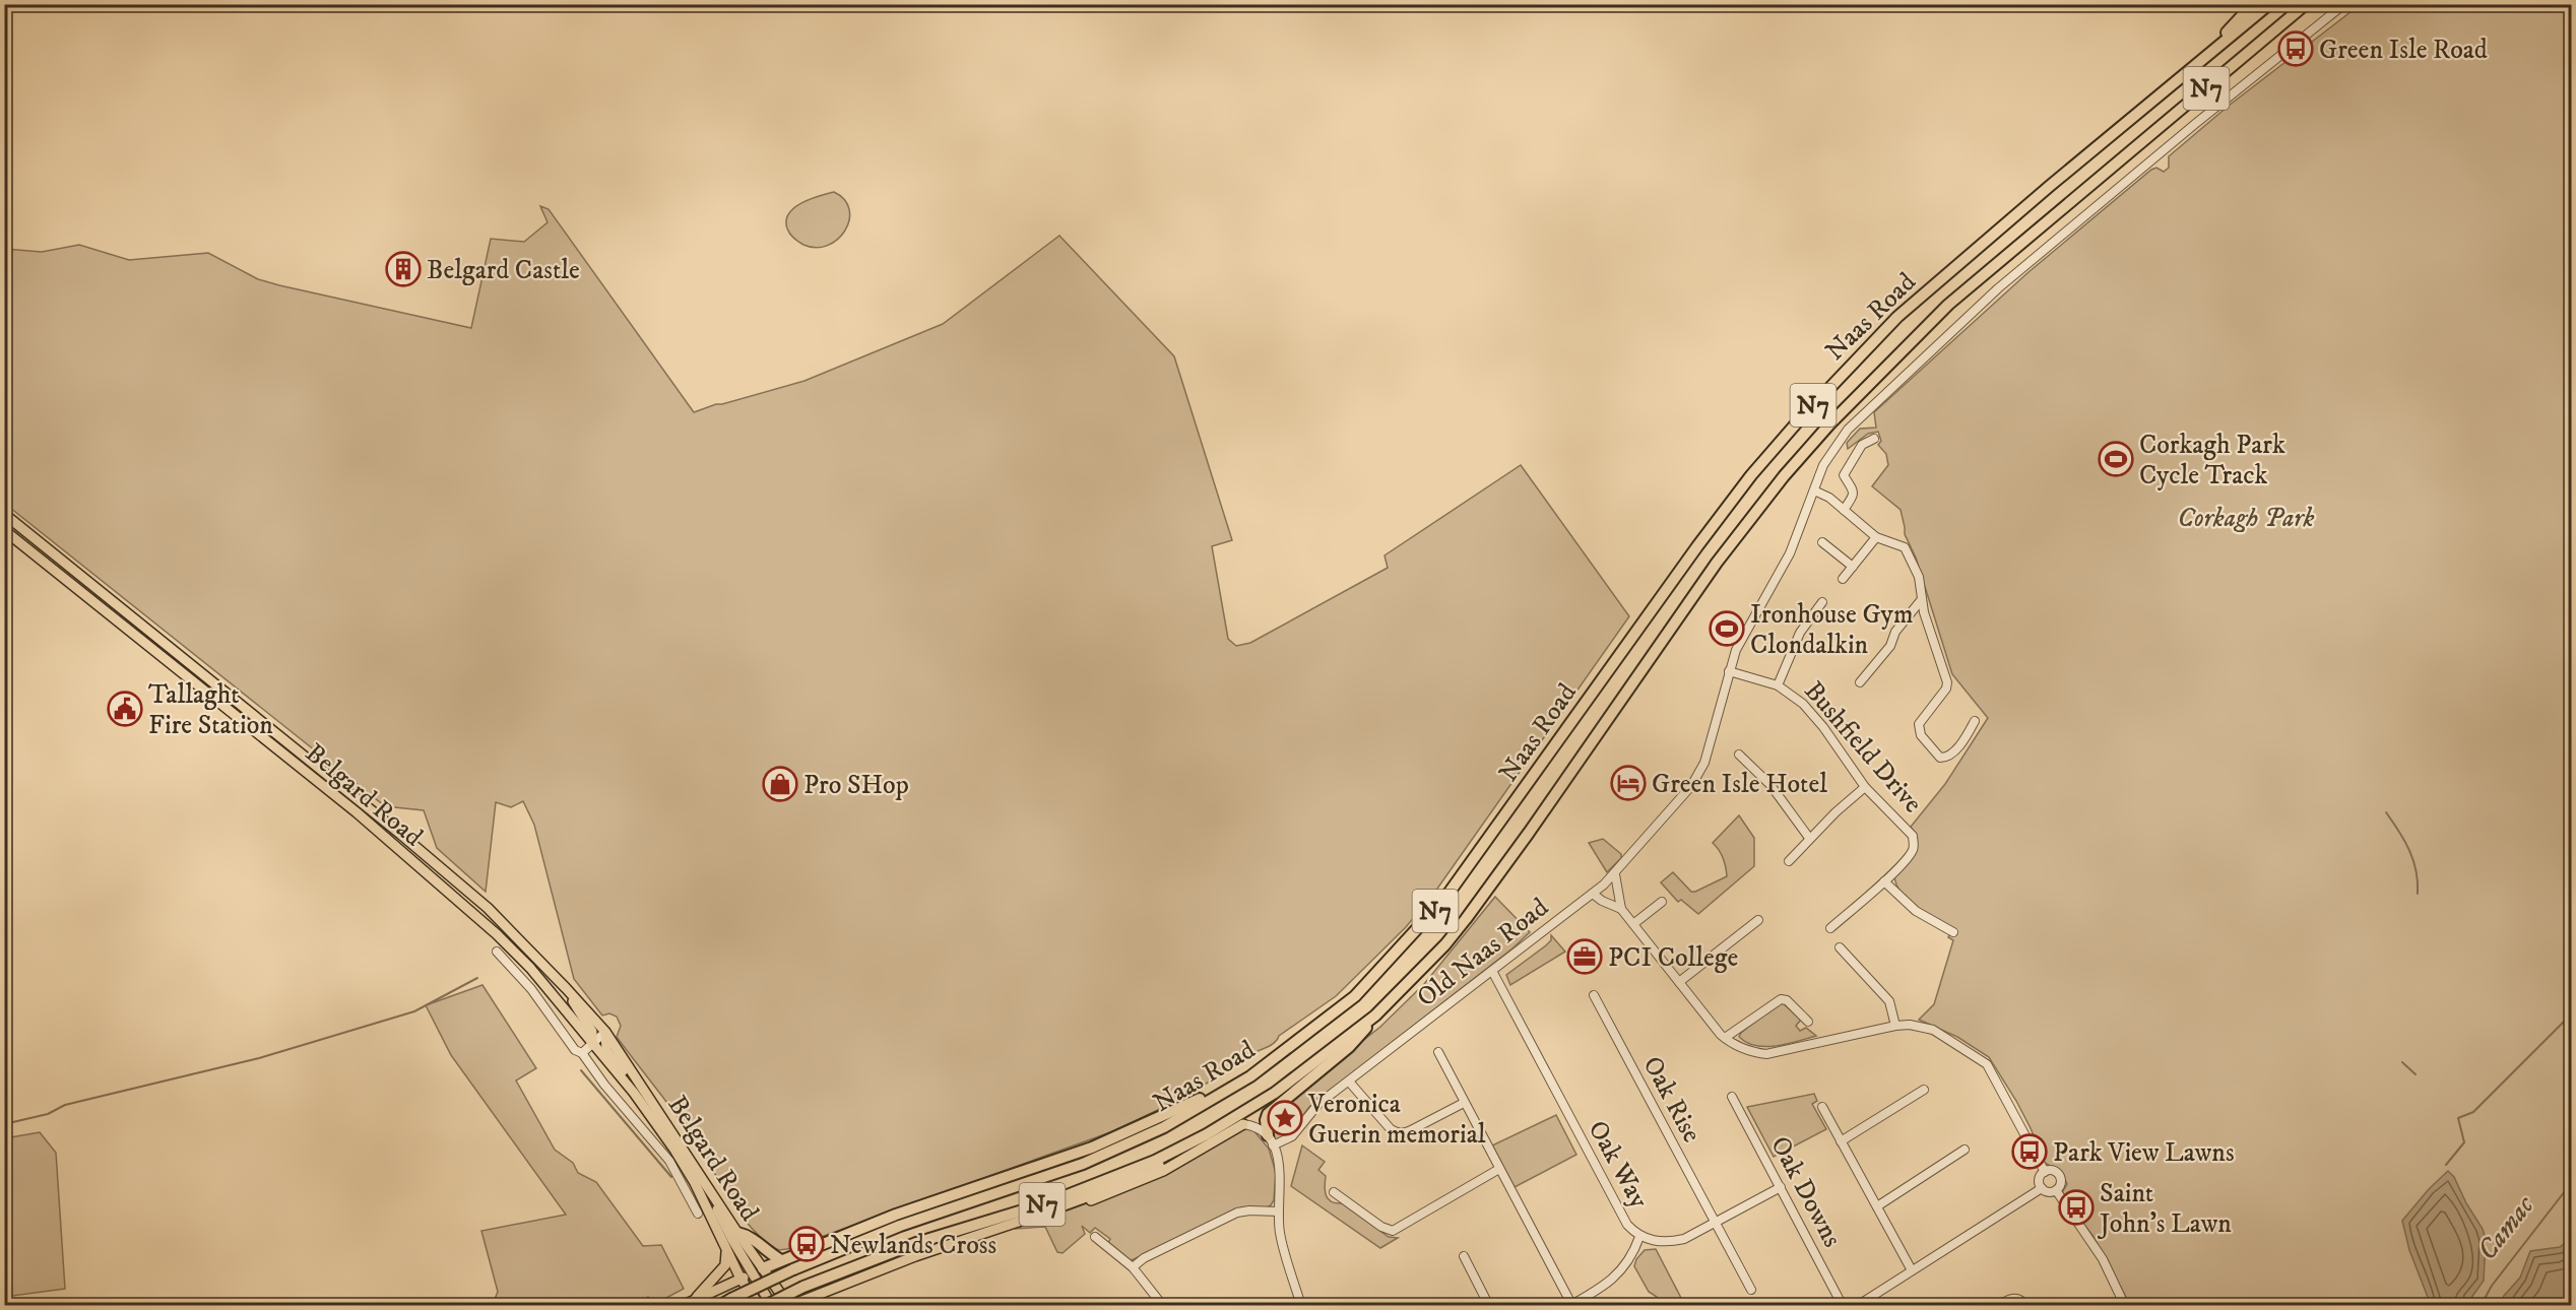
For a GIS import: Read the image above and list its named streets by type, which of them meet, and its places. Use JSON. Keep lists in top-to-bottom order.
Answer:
{
  "streets": {
    "highway": ["N7", "Naas Road"],
    "main road": ["Belgard Road"],
    "street": [
      "Bushfield Drive",
      "Old Naas Road",
      "Oak Rise",
      "Oak Way",
      "Oak Downs"
    ]
  },
  "crossings": [
    ["N7", "Naas Road"],
    ["Bushfield Drive", "Old Naas Road"],
    ["Old Naas Road", "Oak Way"],
    ["Oak Rise", "Oak Way"],
    ["Oak Way", "Oak Downs"]
  ],
  "water": ["Camac"],
  "parks": ["Corkagh Park"],
  "places": {
    "bus stop": [
      "Green Isle Road",
      "Park View Lawns",
      "Saint John's Lawn",
      "Newlands Cross"
    ],
    "building": ["Belgard Castle"],
    "sports": ["Corkagh Park Cycle Track", "Ironhouse Gym Clondalkin"],
    "public building": ["Tallaght Fire Station"],
    "hotel": ["Green Isle Hotel"],
    "shop": ["Pro SHop"],
    "office": ["PCI College"],
    "place": ["Veronica Guerin memorial"]
  }
}
